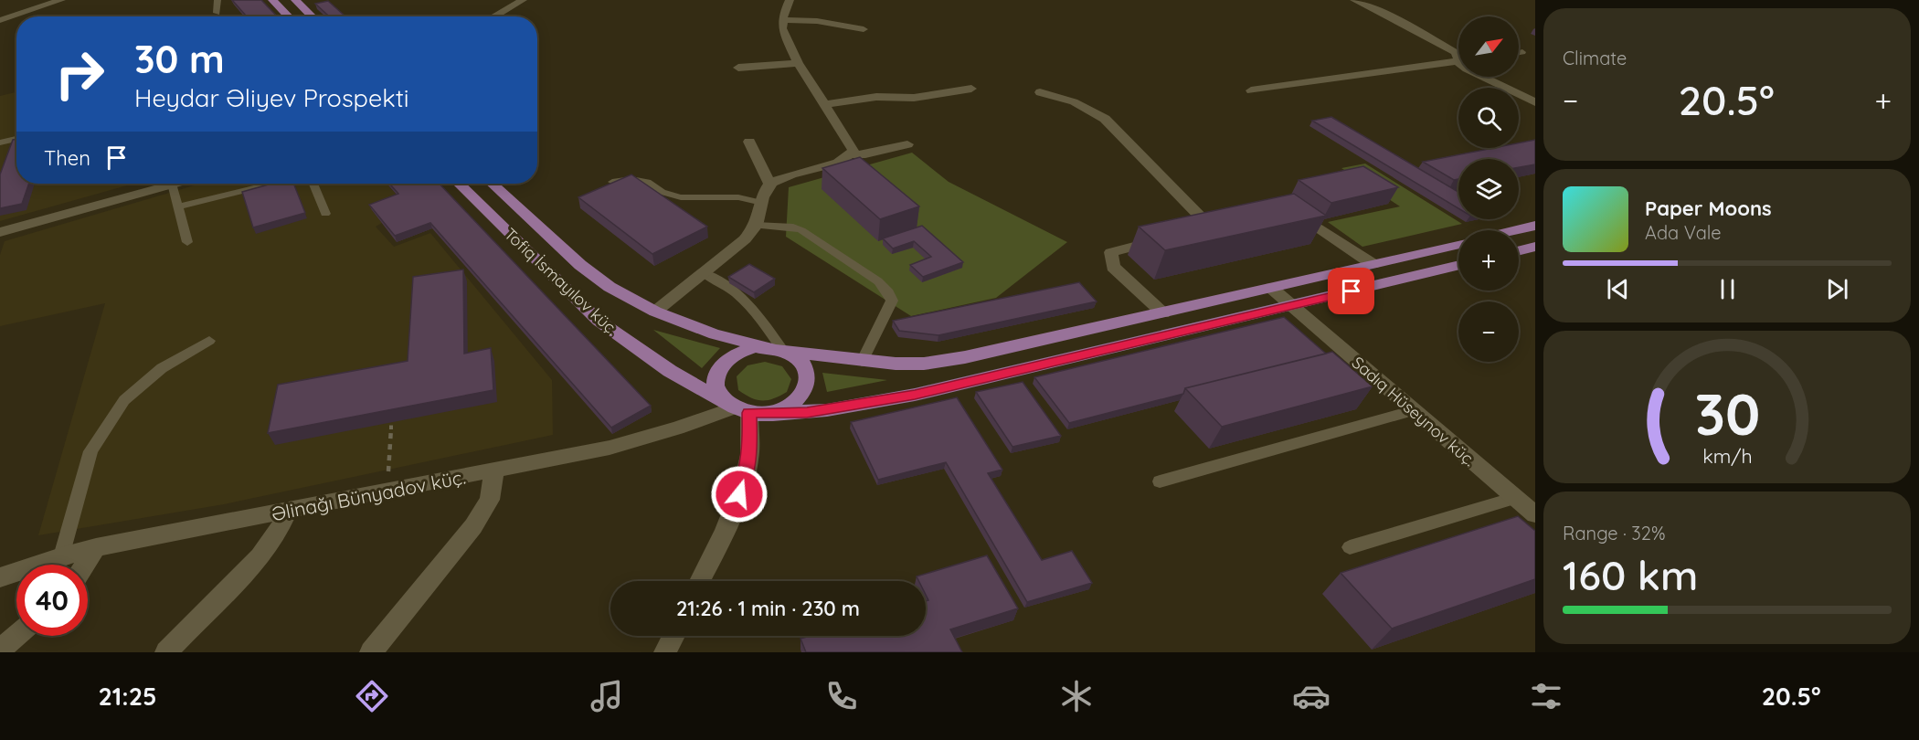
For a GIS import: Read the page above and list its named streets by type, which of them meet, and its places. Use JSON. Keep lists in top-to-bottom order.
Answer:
{
  "streets": {
    "main road": ["Tofiq İsmayılov küç."],
    "street": ["Sadıq Hüseynov küç.", "Əlinağı Bünyadov küç."]
  },
  "crossings": [
    ["Tofiq İsmayılov küç.", "Əlinağı Bünyadov küç."]
  ],
  "north": "top right",
  "page": {
    "tile": [
      "Climate",
      ["Range · 32%", "160 km"]
    ],
    "map_buttons": ["+", "−"],
    "turn": ["30 m", "Heydar Əliyev Prospekti"],
    "heat": ["−", "20.5°", "+"],
    "then": "Then",
    "song": ["Paper Moons", "Ada Vale"],
    "limit": "40",
    "trip": "21:26 · 1 min · 230 m",
    "tabs": ["21:25", "20.5°"],
    "gauge": ["30", "km/h"]
  }
}
